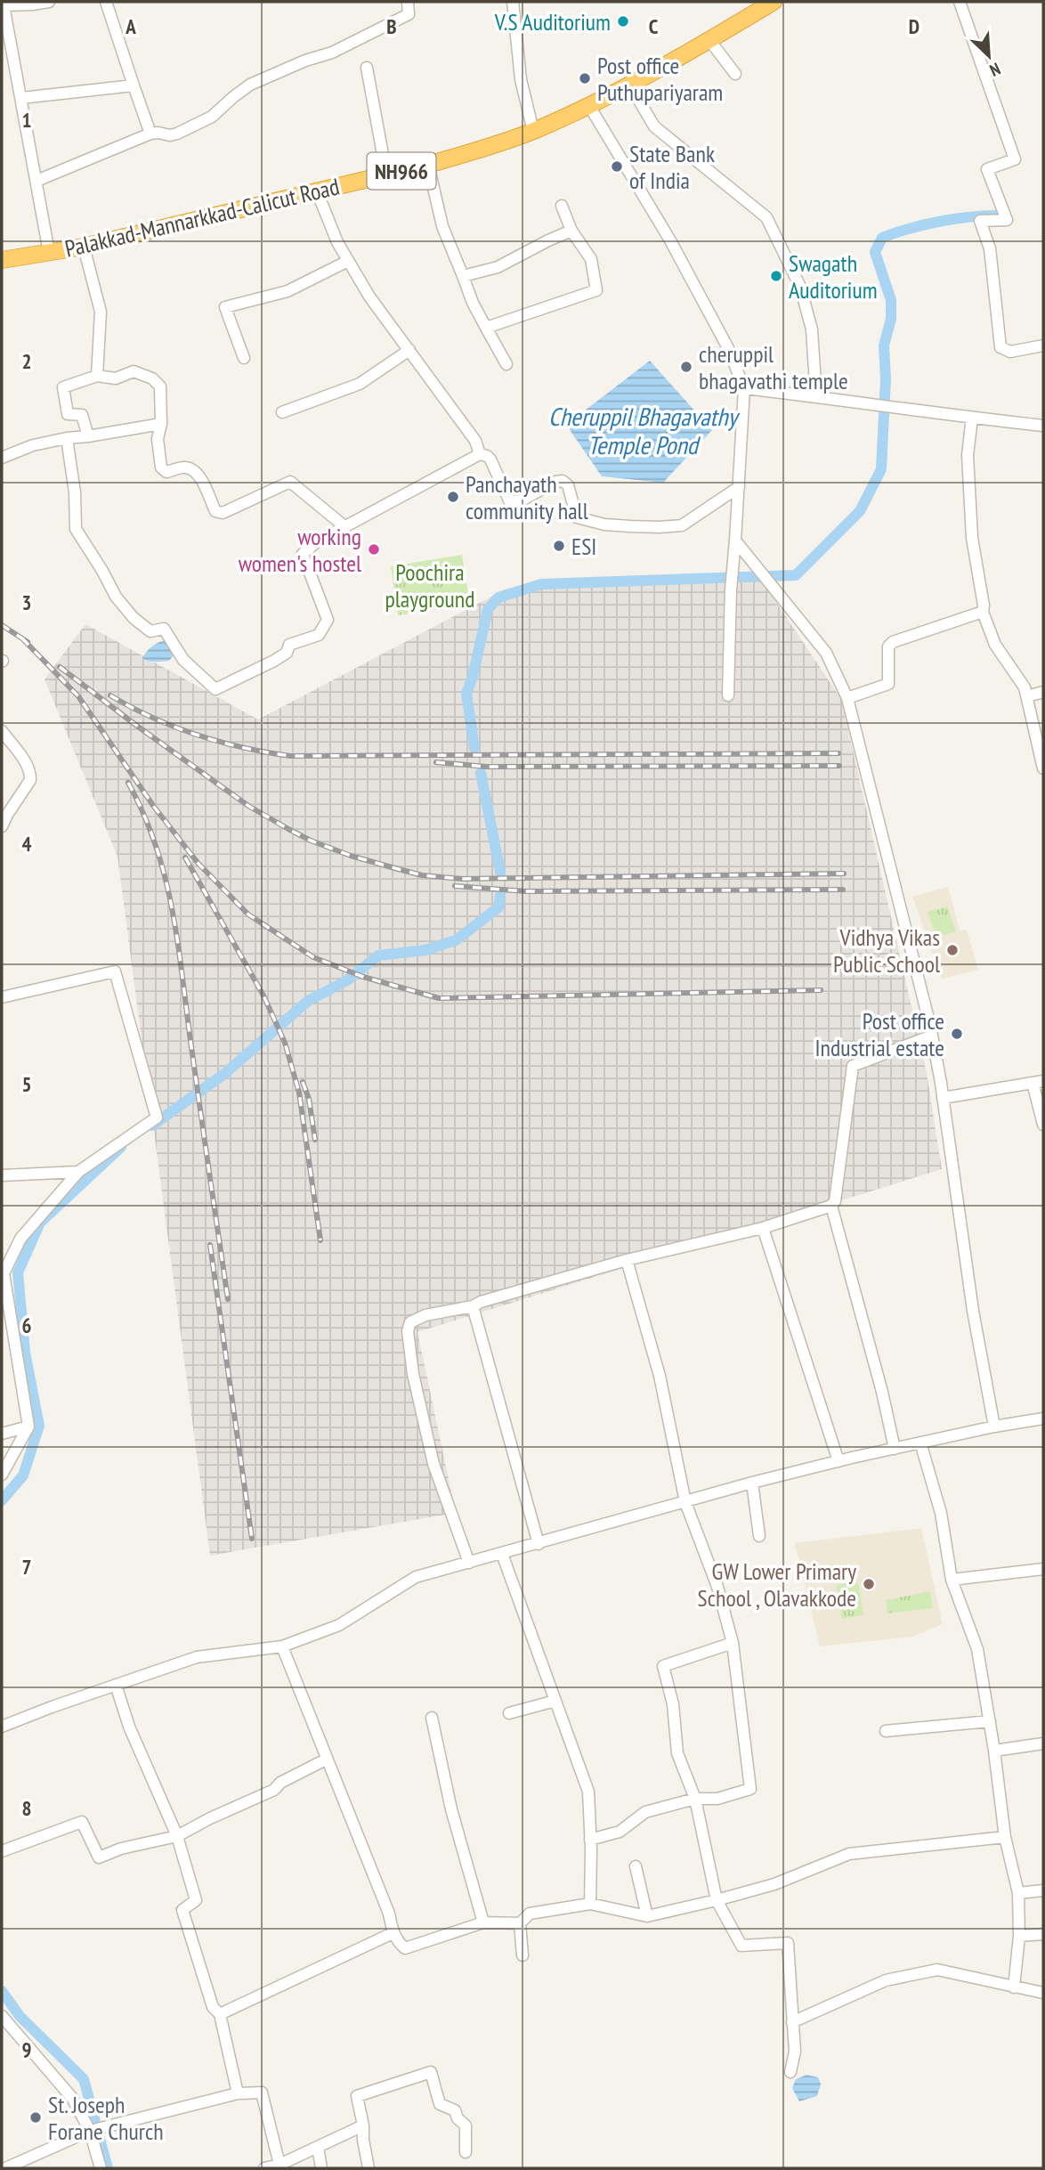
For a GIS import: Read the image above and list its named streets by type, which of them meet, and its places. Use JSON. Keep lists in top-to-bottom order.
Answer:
{
  "streets": {
    "highway": ["NH966", "Palakkad-Mannarkkad-Calicut Road"]
  },
  "water": ["Cheruppil Bhagavathy Temple Pond"],
  "parks": ["Poochira playground"],
  "places": [
    "V.S Auditorium",
    "Post office Puthupariyaram",
    "State Bank of India",
    "Swagath Auditorium",
    "cheruppil bhagavathi temple",
    "Panchayath community hall",
    "ESI",
    "working women's hostel",
    "Vidhya Vikas Public School",
    "Post office Industrial estate",
    "GW Lower Primary School , Olavakkode",
    "St. Joseph Forane Church"
  ],
  "north": "bottom right",
  "grid": {
    "columns": [
      "A",
      "B",
      "C",
      "D"
    ],
    "rows": [
      "1",
      "2",
      "3",
      "4",
      "5",
      "6",
      "7",
      "8",
      "9"
    ]
  }
}
